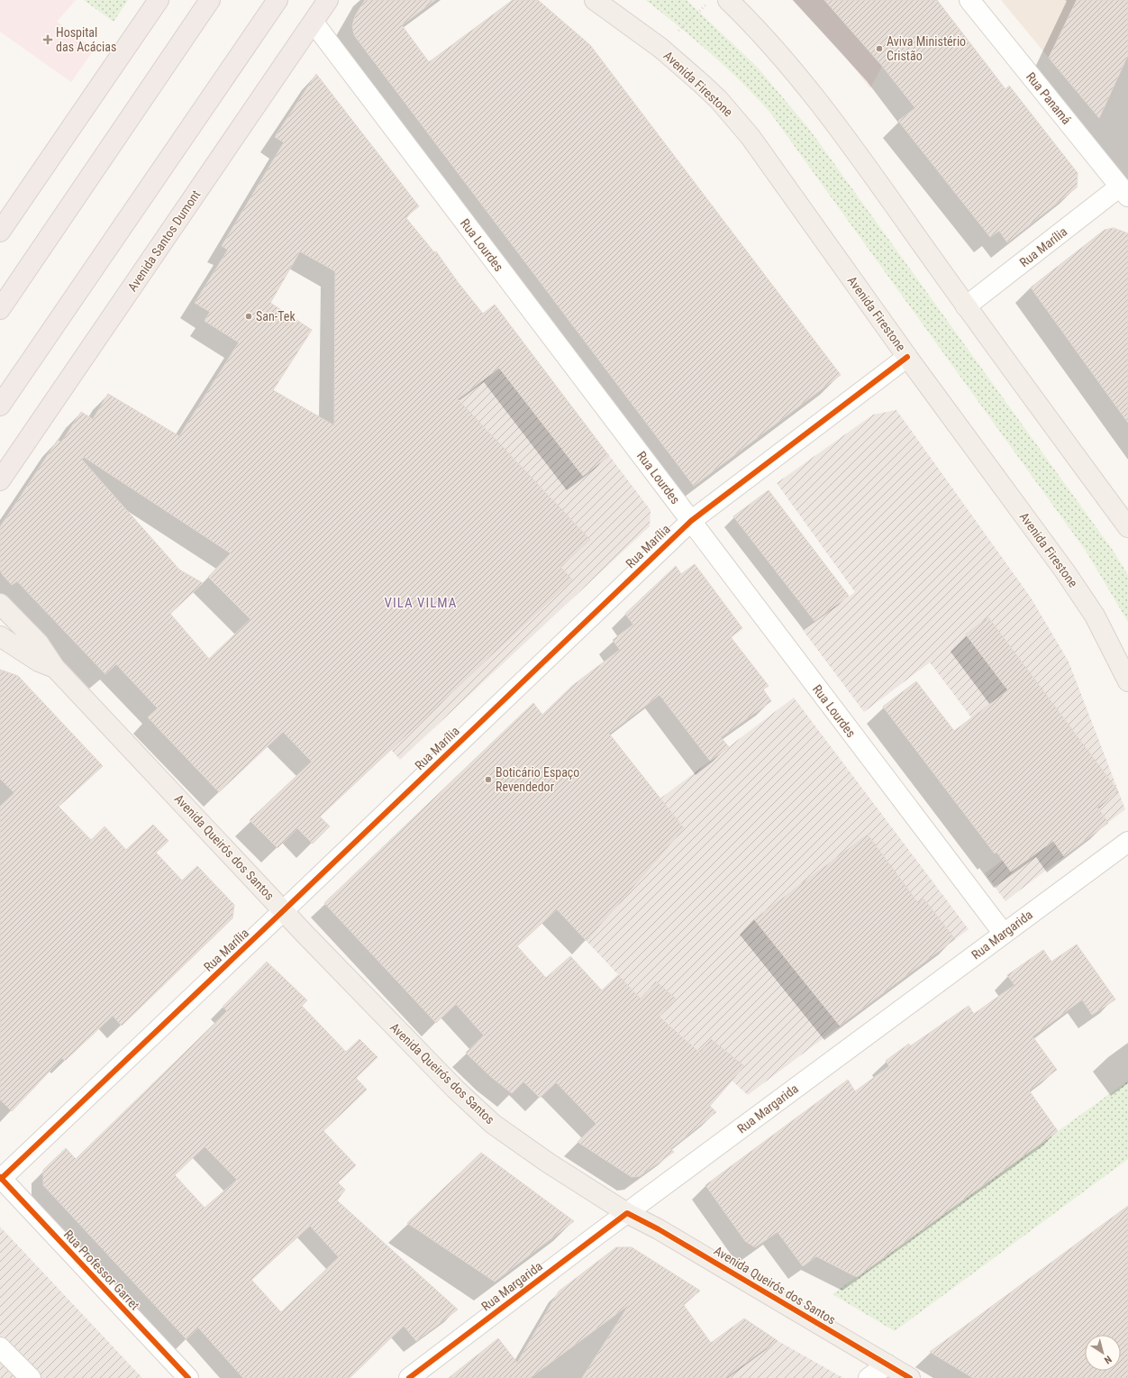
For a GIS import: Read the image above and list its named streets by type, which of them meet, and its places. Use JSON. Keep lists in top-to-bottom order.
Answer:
{
  "streets": {
    "highway": ["Avenida Santos Dumont"],
    "main road": ["Avenida Firestone", "Avenida Queirós dos Santos"],
    "street": [
      "Rua Panamá",
      "Rua Lourdes",
      "Rua Marília",
      "Rua Margarida",
      "Rua Professor Garret"
    ]
  },
  "crossings": [
    ["Avenida Firestone", "Rua Marília"],
    ["Rua Panamá", "Rua Marília"],
    ["Avenida Santos Dumont", "Rua Lourdes"],
    ["Rua Lourdes", "Rua Marília"],
    ["Rua Lourdes", "Rua Margarida"],
    ["Rua Marília", "Avenida Queirós dos Santos"],
    ["Rua Marília", "Rua Professor Garret"],
    ["Avenida Queirós dos Santos", "Rua Margarida"]
  ],
  "districts": ["VILA VILMA"],
  "places": {
    "health": ["Hospital das Acácias"],
    "other": ["Aviva Ministério Cristão", "San-Tek", "Boticário Espaço Revendedor"]
  },
  "north": "bottom right"
}
